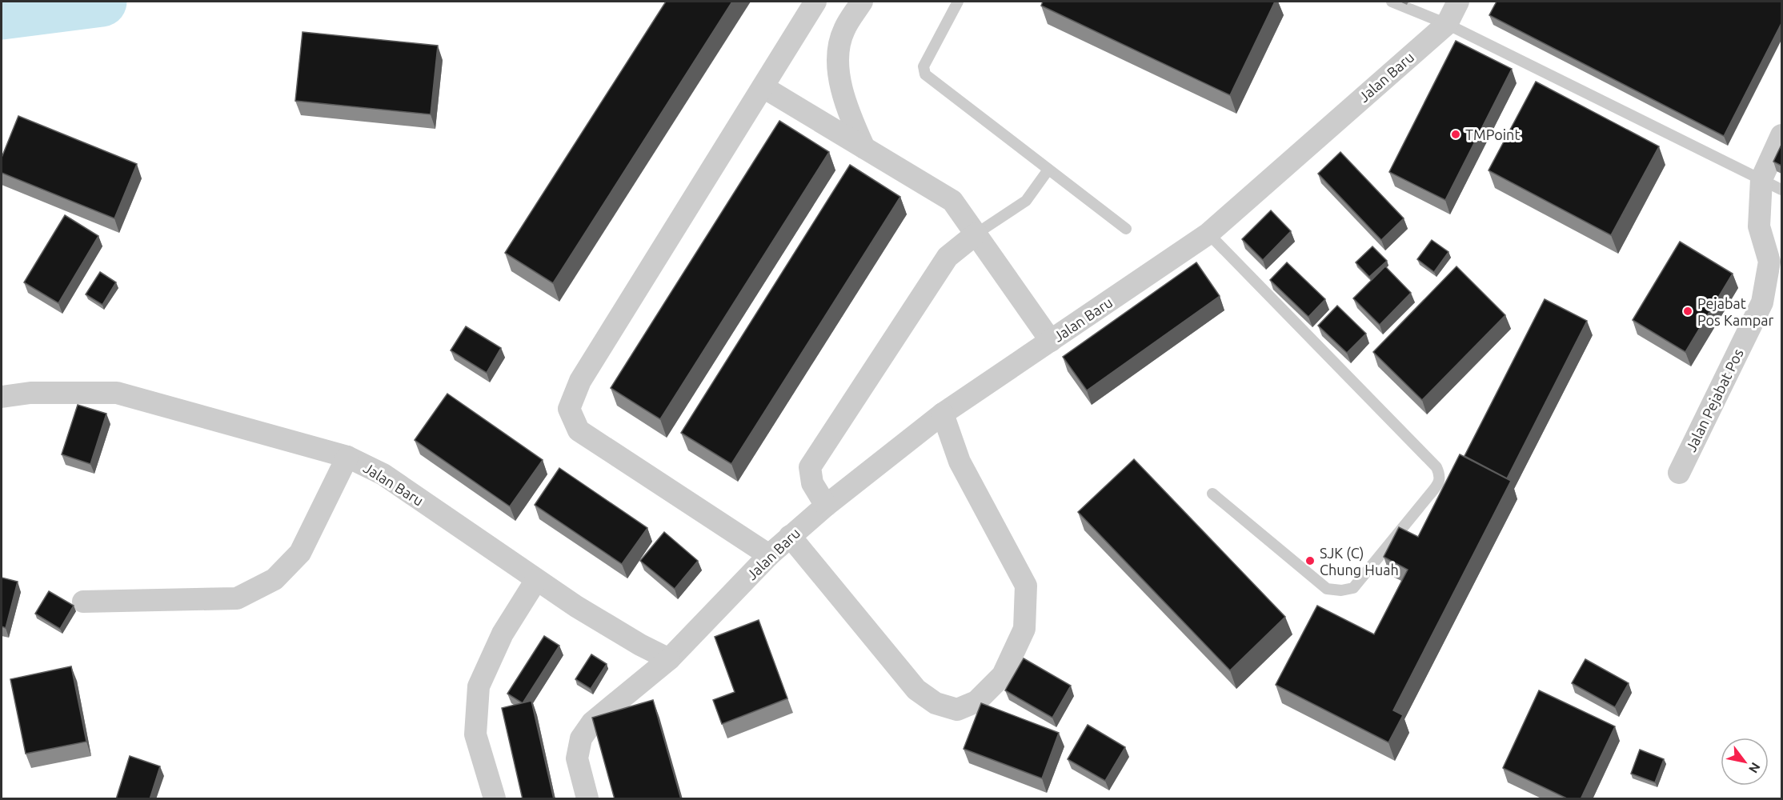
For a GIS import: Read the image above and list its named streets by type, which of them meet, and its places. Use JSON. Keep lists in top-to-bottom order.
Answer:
{
  "streets": {
    "street": ["Jalan Baru", "Jalan Pejabat Pos"]
  },
  "places": ["TMPoint", "Pejabat Pos Kampar", "SJK (C) Chung Huah"],
  "north": "bottom right"
}
